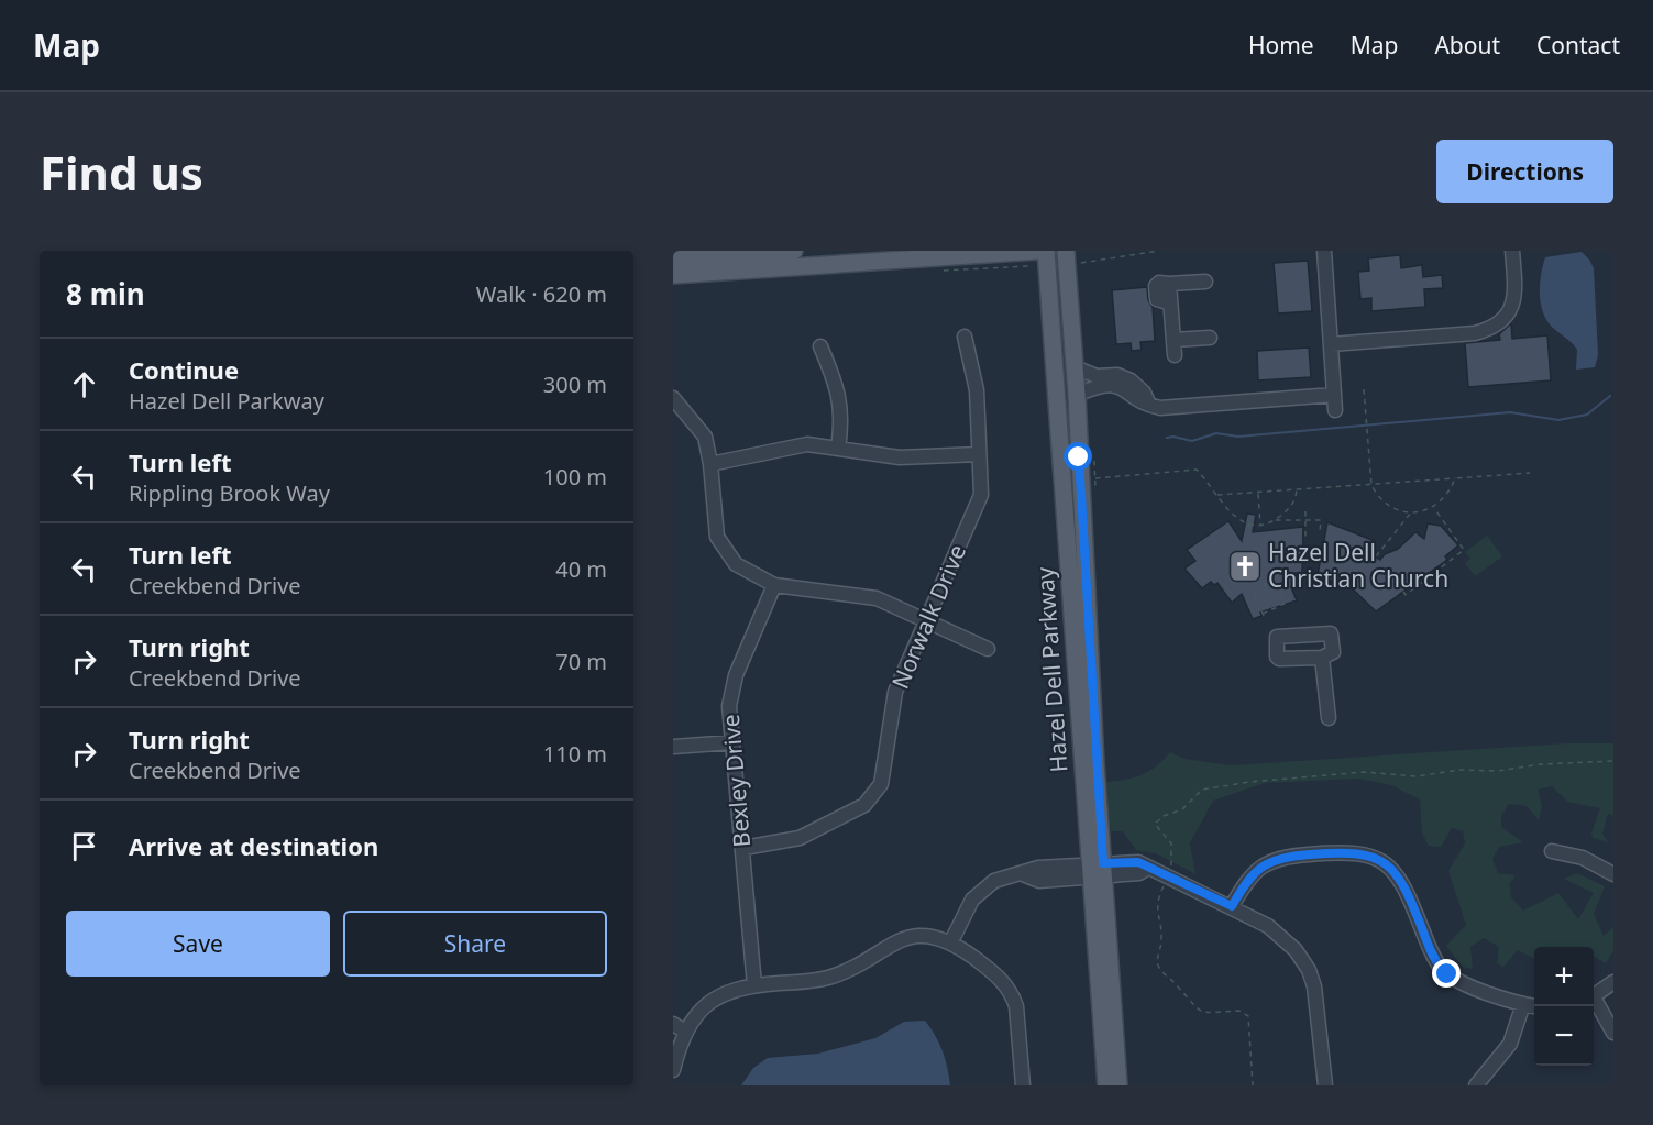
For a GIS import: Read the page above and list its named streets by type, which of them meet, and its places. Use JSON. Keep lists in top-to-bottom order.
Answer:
{
  "streets": {
    "main road": ["Hazel Dell Parkway"],
    "street": ["Norwalk Drive", "Bexley Drive"]
  },
  "crossings": [
    ["Norwalk Drive", "Bexley Drive"]
  ],
  "places": {
    "church": ["Hazel Dell Christian Church"]
  },
  "page": {
    "header": "Map",
    "nav": [
      "Home",
      "Map",
      "About",
      "Contact"
    ],
    "buttons": [
      "Directions",
      ["Save", "Share"]
    ],
    "title": "Find us",
    "heading": ["8 min", "Walk · 620 m"],
    "list": [
      ["Continue", "Hazel Dell Parkway", "300 m"],
      ["Turn left", "Rippling Brook Way", "100 m"],
      ["Turn left", "Creekbend Drive", "40 m"],
      ["Turn right", "Creekbend Drive", "70 m"],
      ["Turn right", "Creekbend Drive", "110 m"],
      "Arrive at destination"
    ],
    "map_buttons": ["+", "−"]
  }
}
